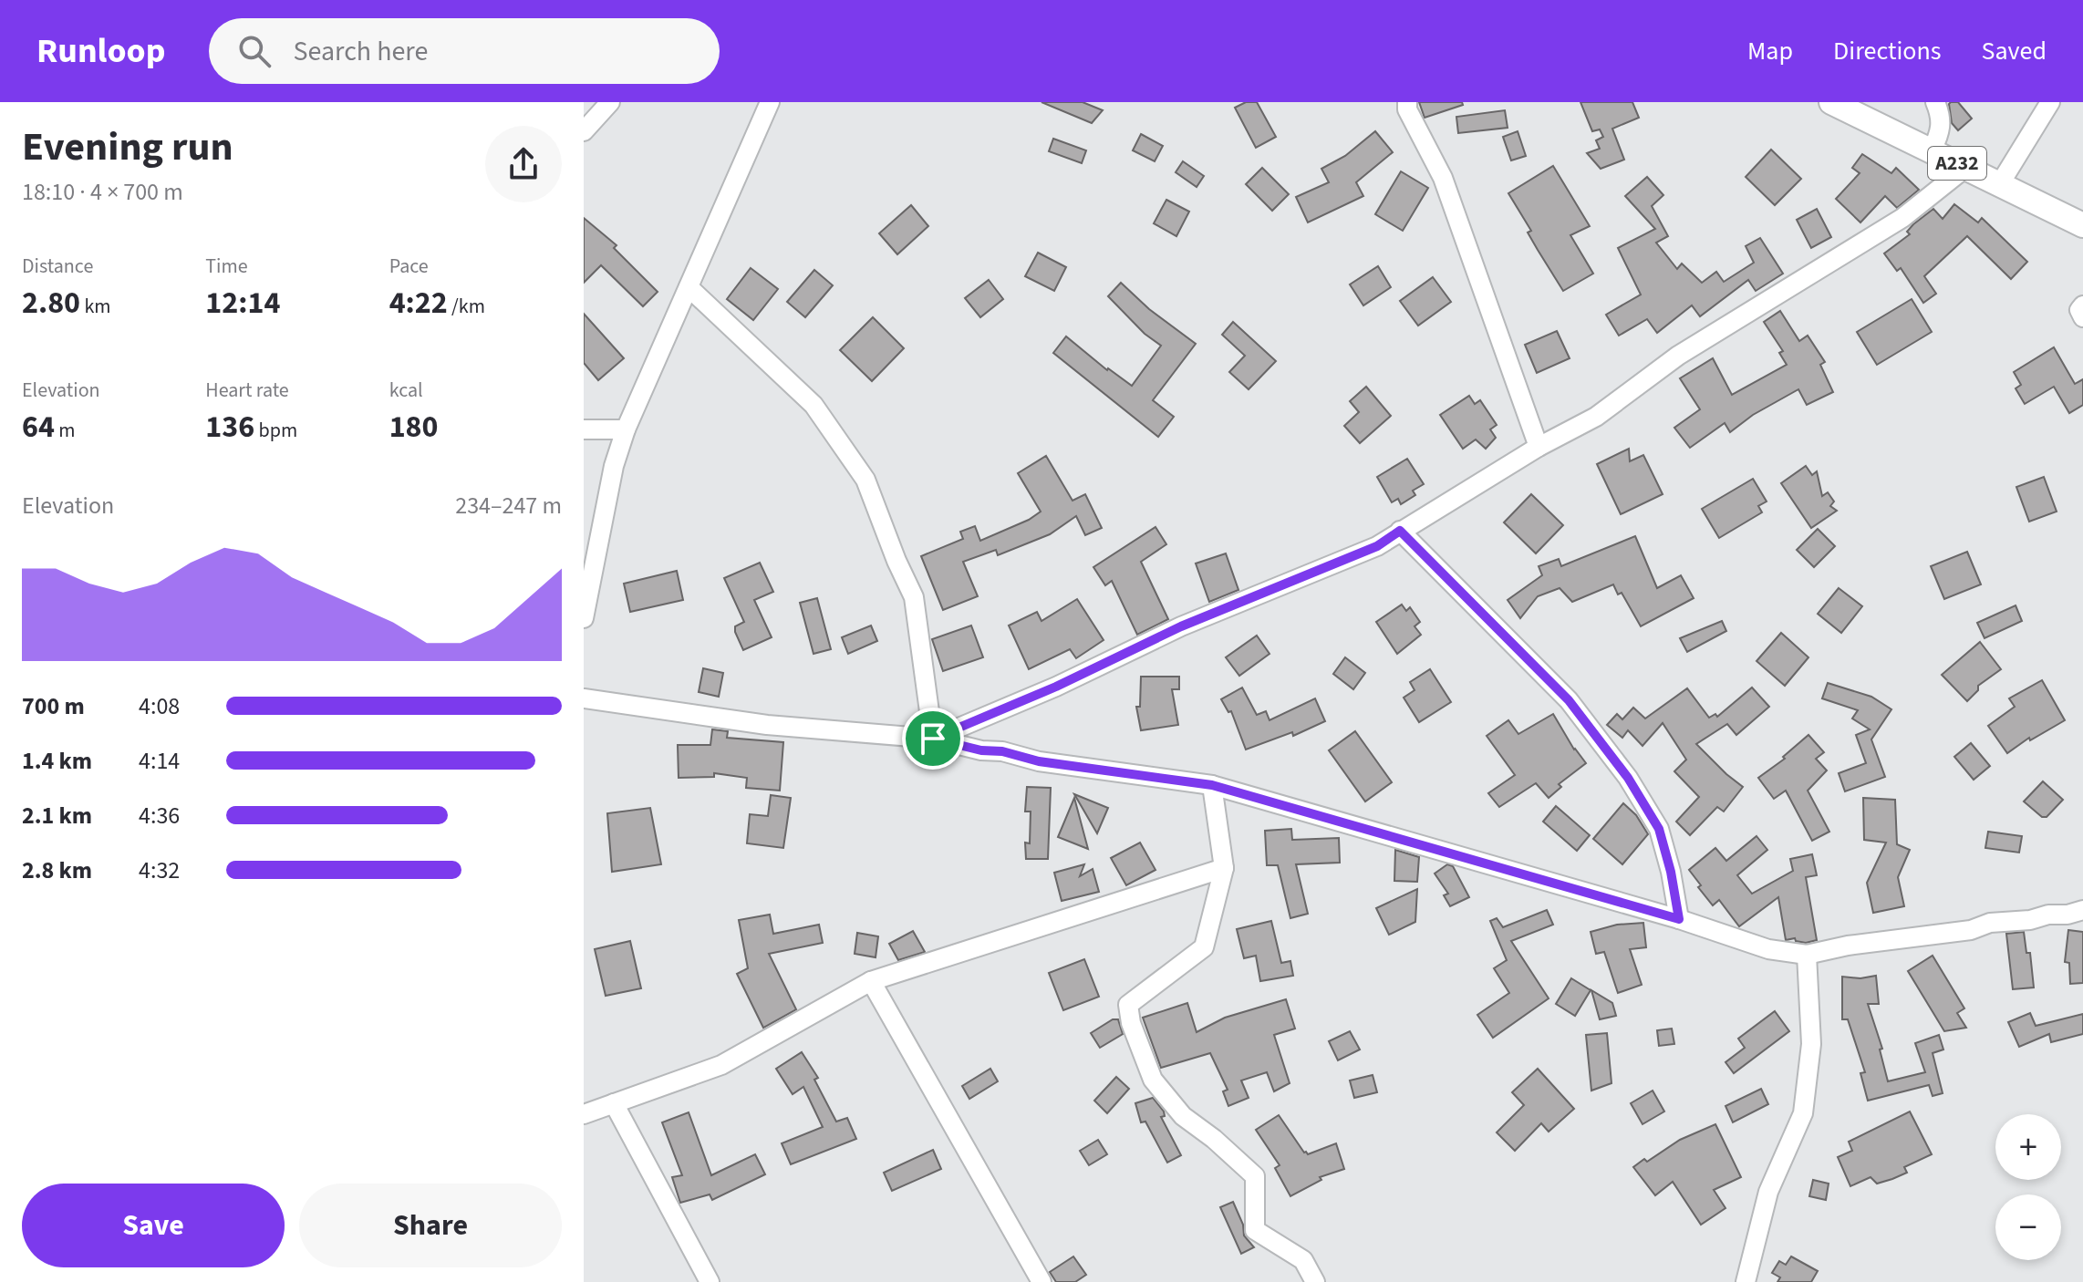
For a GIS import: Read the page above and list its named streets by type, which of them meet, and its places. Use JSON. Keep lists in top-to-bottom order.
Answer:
{
  "streets": {
    "main road": ["A232"]
  },
  "page": {
    "header": "Runloop",
    "search": "Search here",
    "nav": ["Map", "Directions", "Saved"],
    "heading": ["Evening run", "18:10 · 4 × 700 m"],
    "stats": [
      ["Distance", "2.80 km"],
      ["Time", "12:14"],
      ["Pace", "4:22 /km"],
      ["Elevation", "64 m"],
      ["Heart rate", "136 bpm"],
      ["kcal", "180"]
    ],
    "chart": ["Elevation", "234–247 m"],
    "list": [
      {
        "name": "700 m",
        "note": "4:08"
      },
      {
        "name": "1.4 km",
        "note": "4:14"
      },
      {
        "name": "2.1 km",
        "note": "4:36"
      },
      {
        "name": "2.8 km",
        "note": "4:32"
      }
    ],
    "map_buttons": ["+", "−"],
    "buttons": ["Save", "Share"]
  }
}
